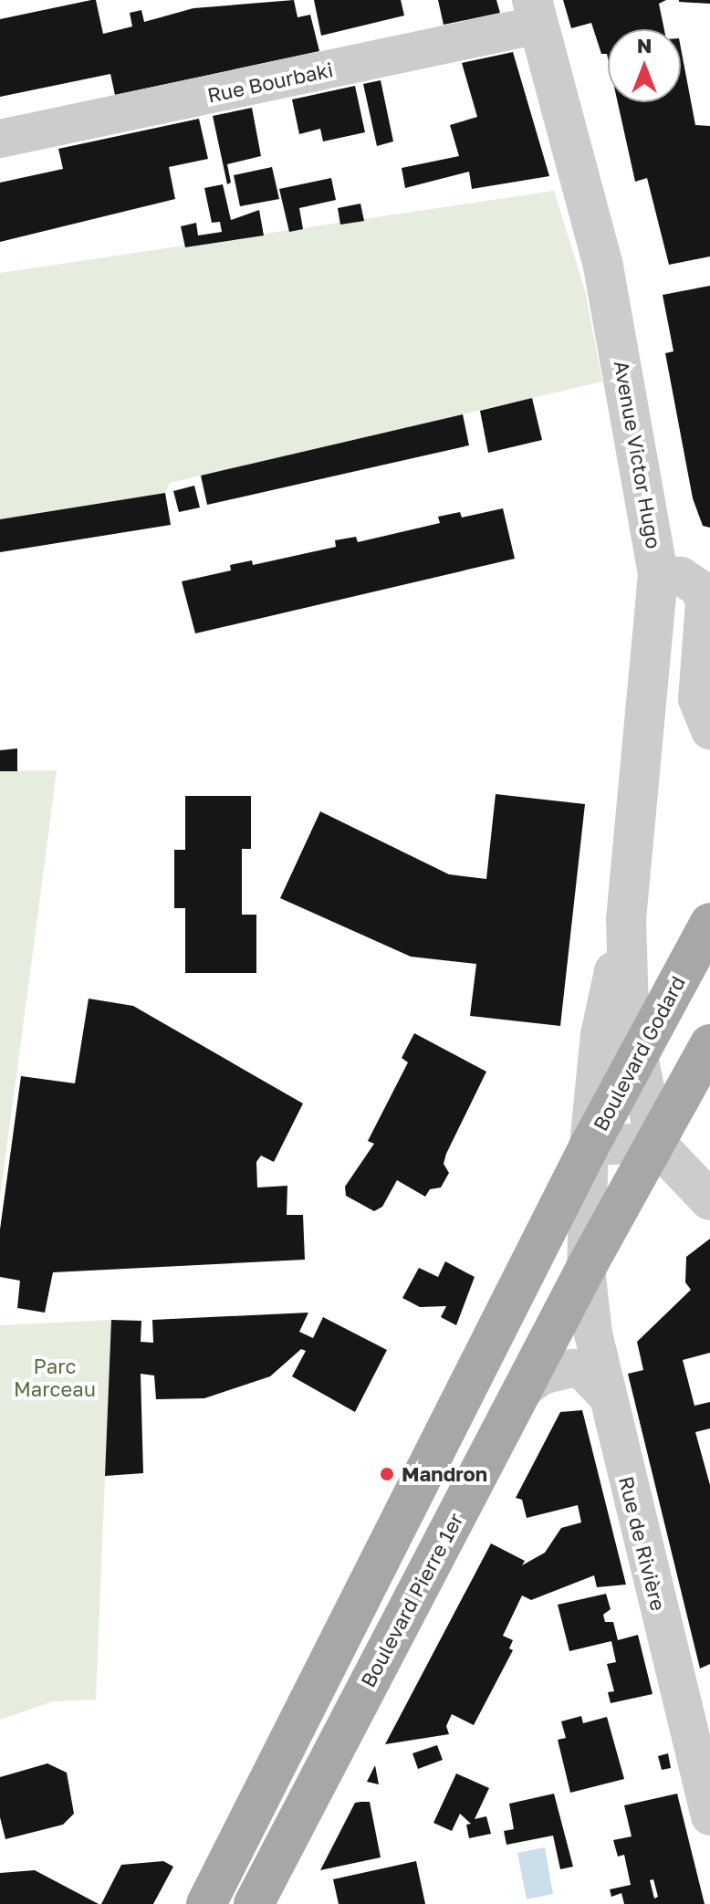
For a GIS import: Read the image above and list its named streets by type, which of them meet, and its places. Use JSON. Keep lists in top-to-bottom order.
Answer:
{
  "streets": {
    "main road": ["Boulevard Godard", "Boulevard Pierre 1er"],
    "street": ["Rue Bourbaki", "Avenue Victor Hugo", "Rue de Rivière"]
  },
  "crossings": [
    ["Rue Bourbaki", "Avenue Victor Hugo"],
    ["Avenue Victor Hugo", "Boulevard Godard"],
    ["Avenue Victor Hugo", "Rue de Rivière"],
    ["Avenue Victor Hugo", "Boulevard Pierre 1er"],
    ["Boulevard Godard", "Rue de Rivière"],
    ["Boulevard Godard", "Boulevard Pierre 1er"],
    ["Rue de Rivière", "Boulevard Pierre 1er"]
  ],
  "parks": ["Parc Marceau"],
  "places": ["Mandron"],
  "north": "top"
}
